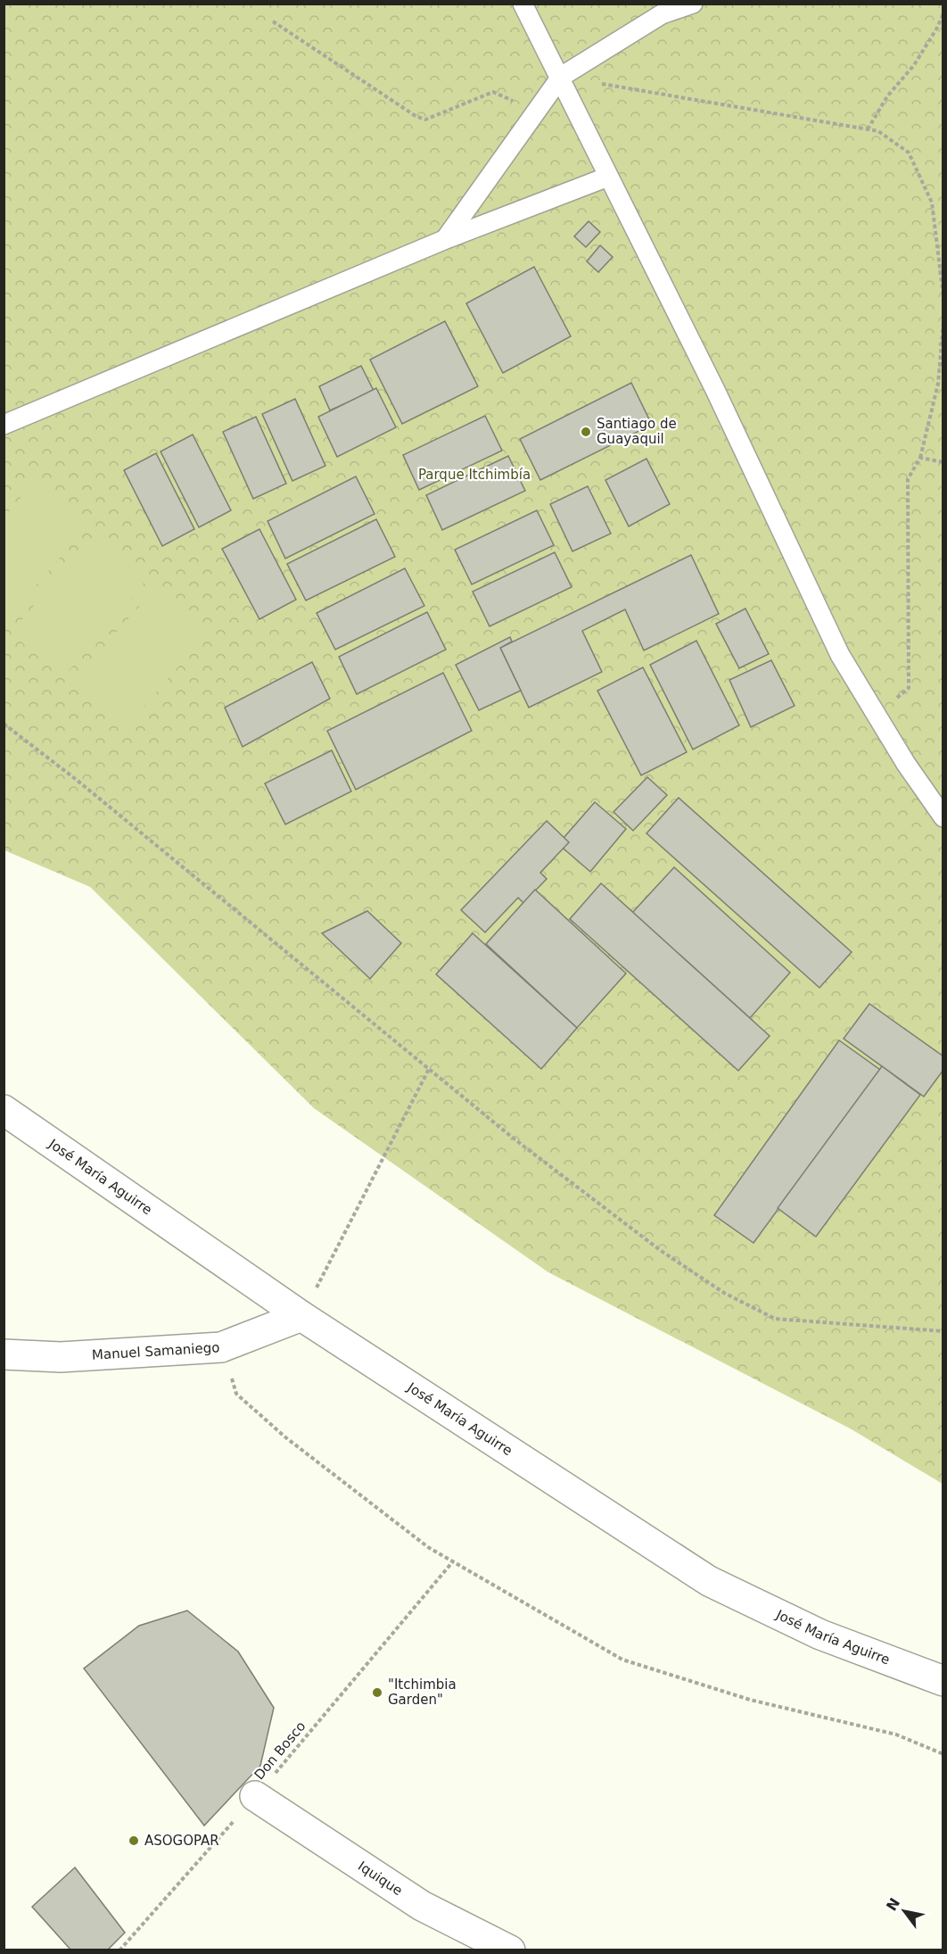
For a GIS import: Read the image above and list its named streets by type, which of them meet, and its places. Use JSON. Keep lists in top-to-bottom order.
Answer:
{
  "streets": {
    "street": ["José María Aguirre", "Manuel Samaniego", "Iquique"],
    "path": ["Don Bosco"]
  },
  "crossings": [
    ["José María Aguirre", "Manuel Samaniego"],
    ["Don Bosco", "Iquique"]
  ],
  "parks": ["Parque Itchimbía"],
  "places": ["Santiago de Guayaquil", "\"Itchimbia Garden\"", "ASOGOPAR"],
  "north": "top left"
}
